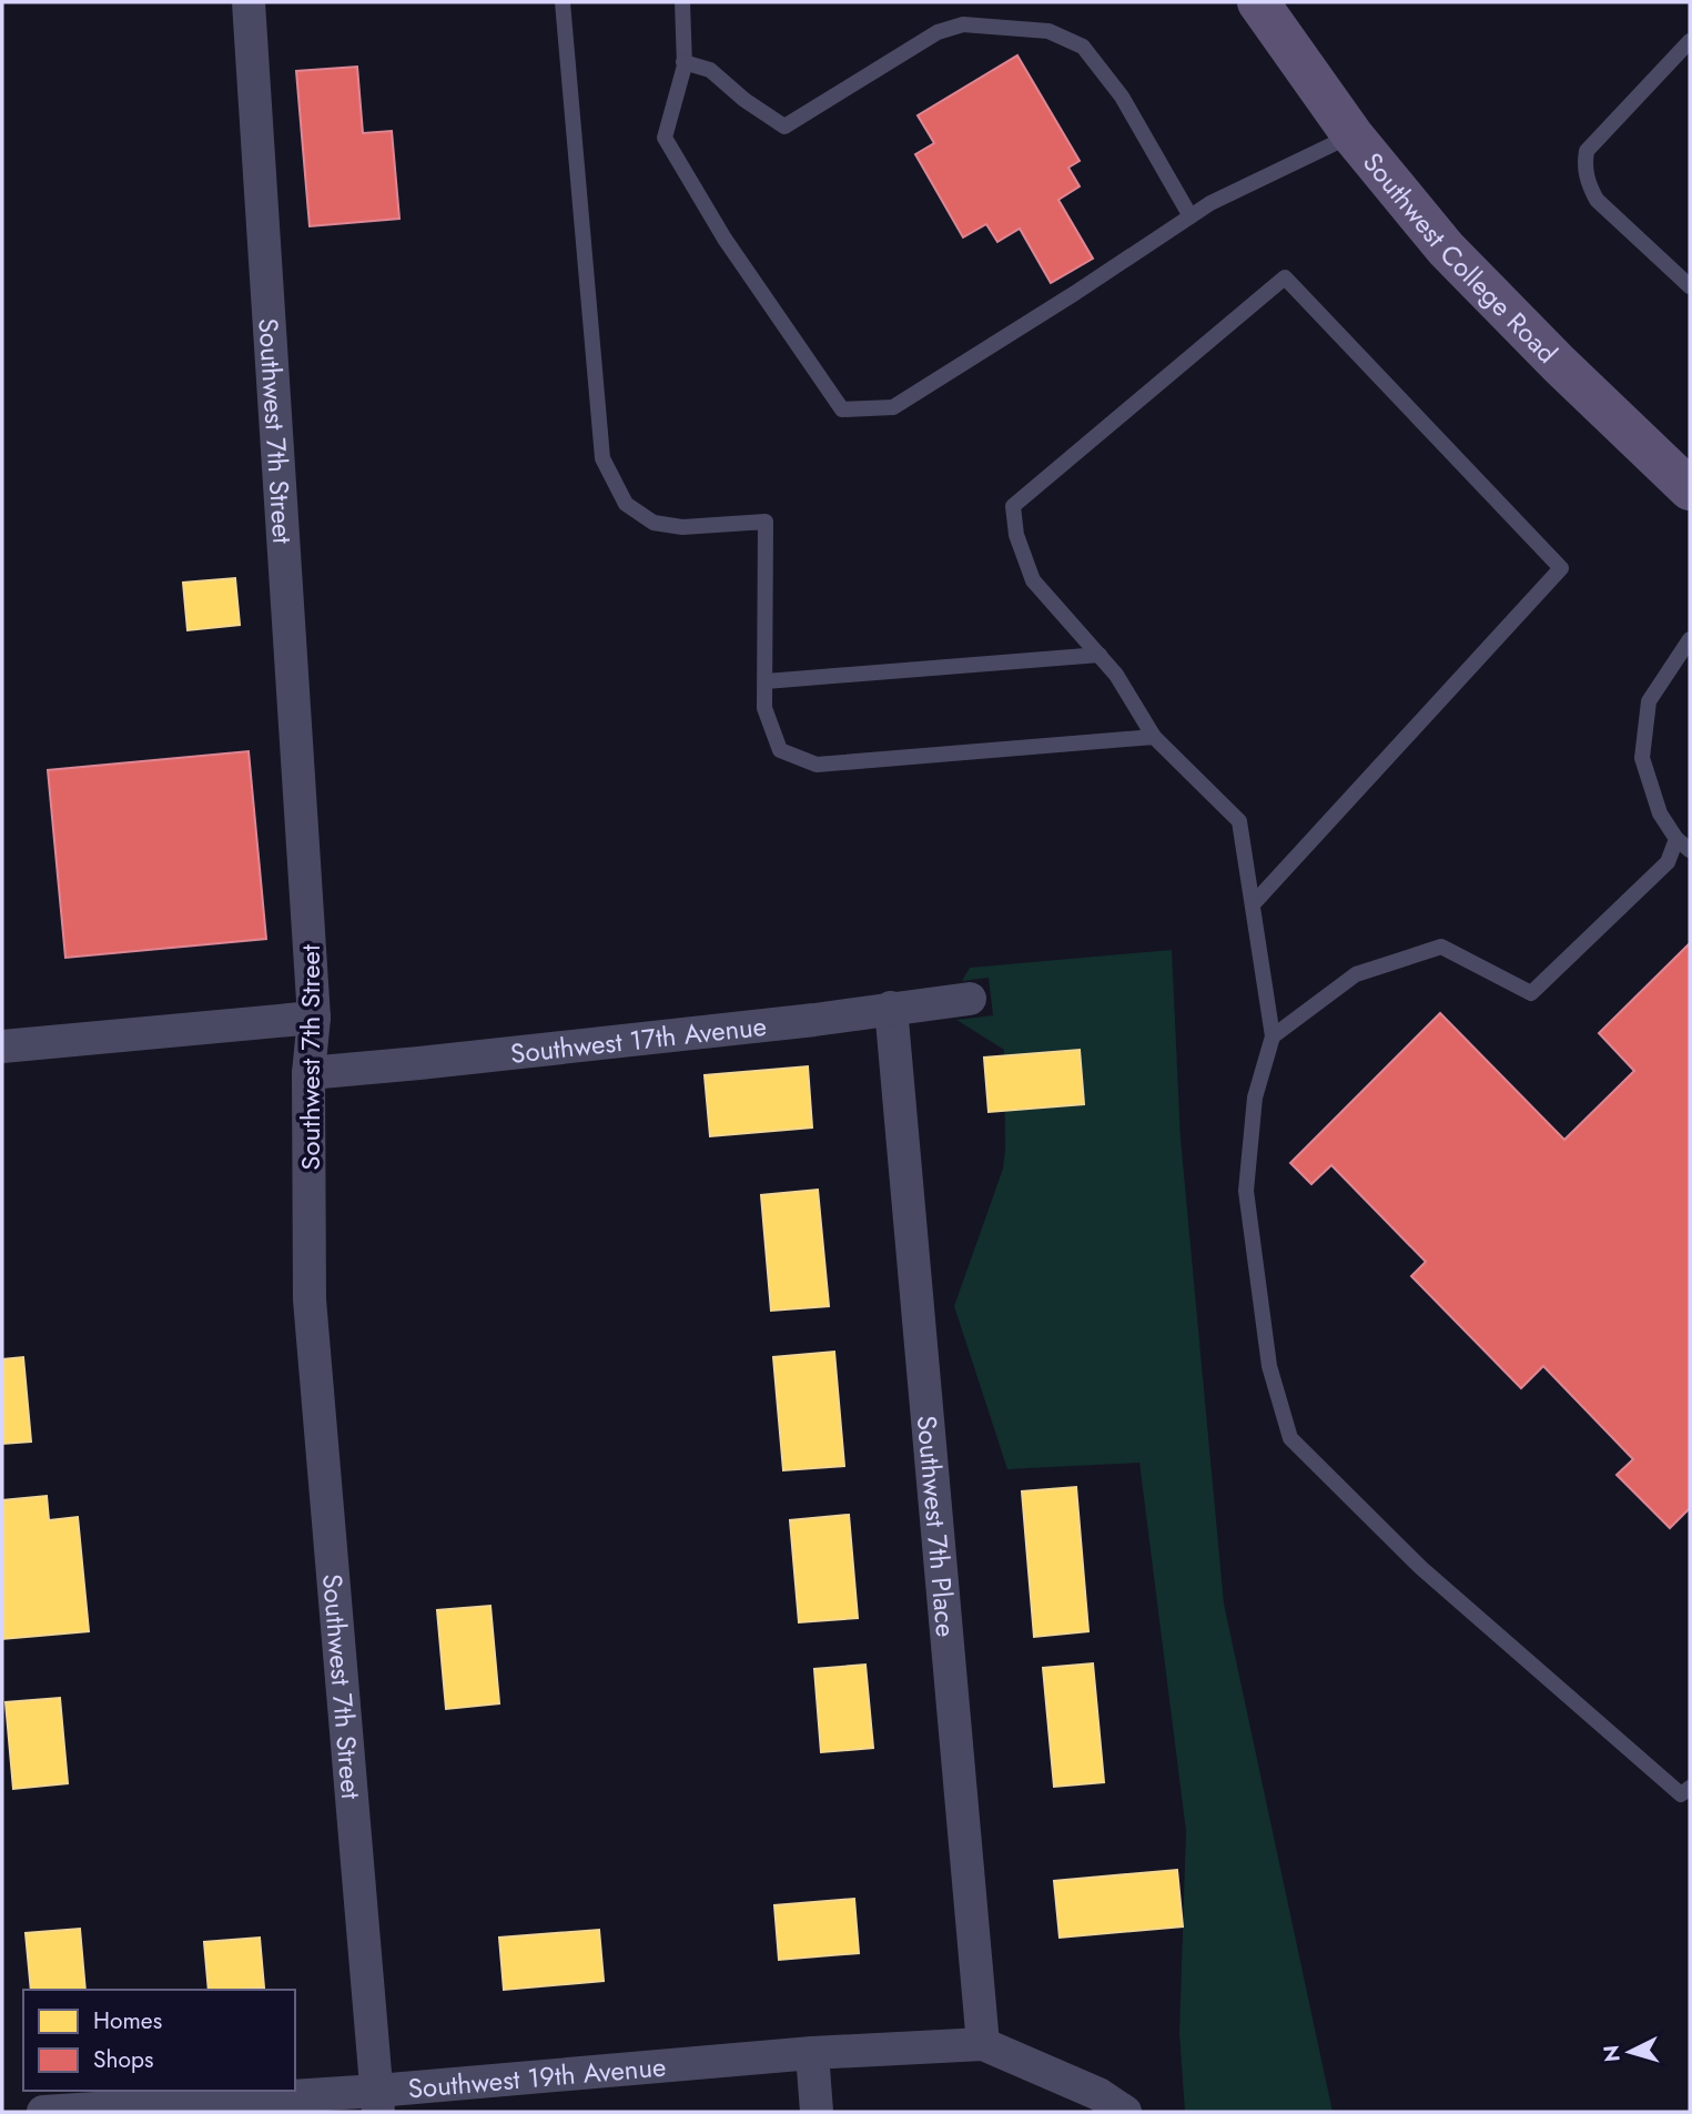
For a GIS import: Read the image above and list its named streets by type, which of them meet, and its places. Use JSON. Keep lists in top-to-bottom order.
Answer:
{
  "streets": {
    "main road": ["Southwest College Road"],
    "street": [
      "Southwest 7th Street",
      "Southwest 17th Avenue",
      "Southwest 7th Place",
      "Southwest 19th Avenue"
    ]
  },
  "crossings": [
    ["Southwest 7th Street", "Southwest 17th Avenue"],
    ["Southwest 7th Street", "Southwest 19th Avenue"],
    ["Southwest 17th Avenue", "Southwest 7th Place"],
    ["Southwest 7th Place", "Southwest 19th Avenue"]
  ],
  "legend": ["Homes", "Shops"],
  "north": "left"
}
